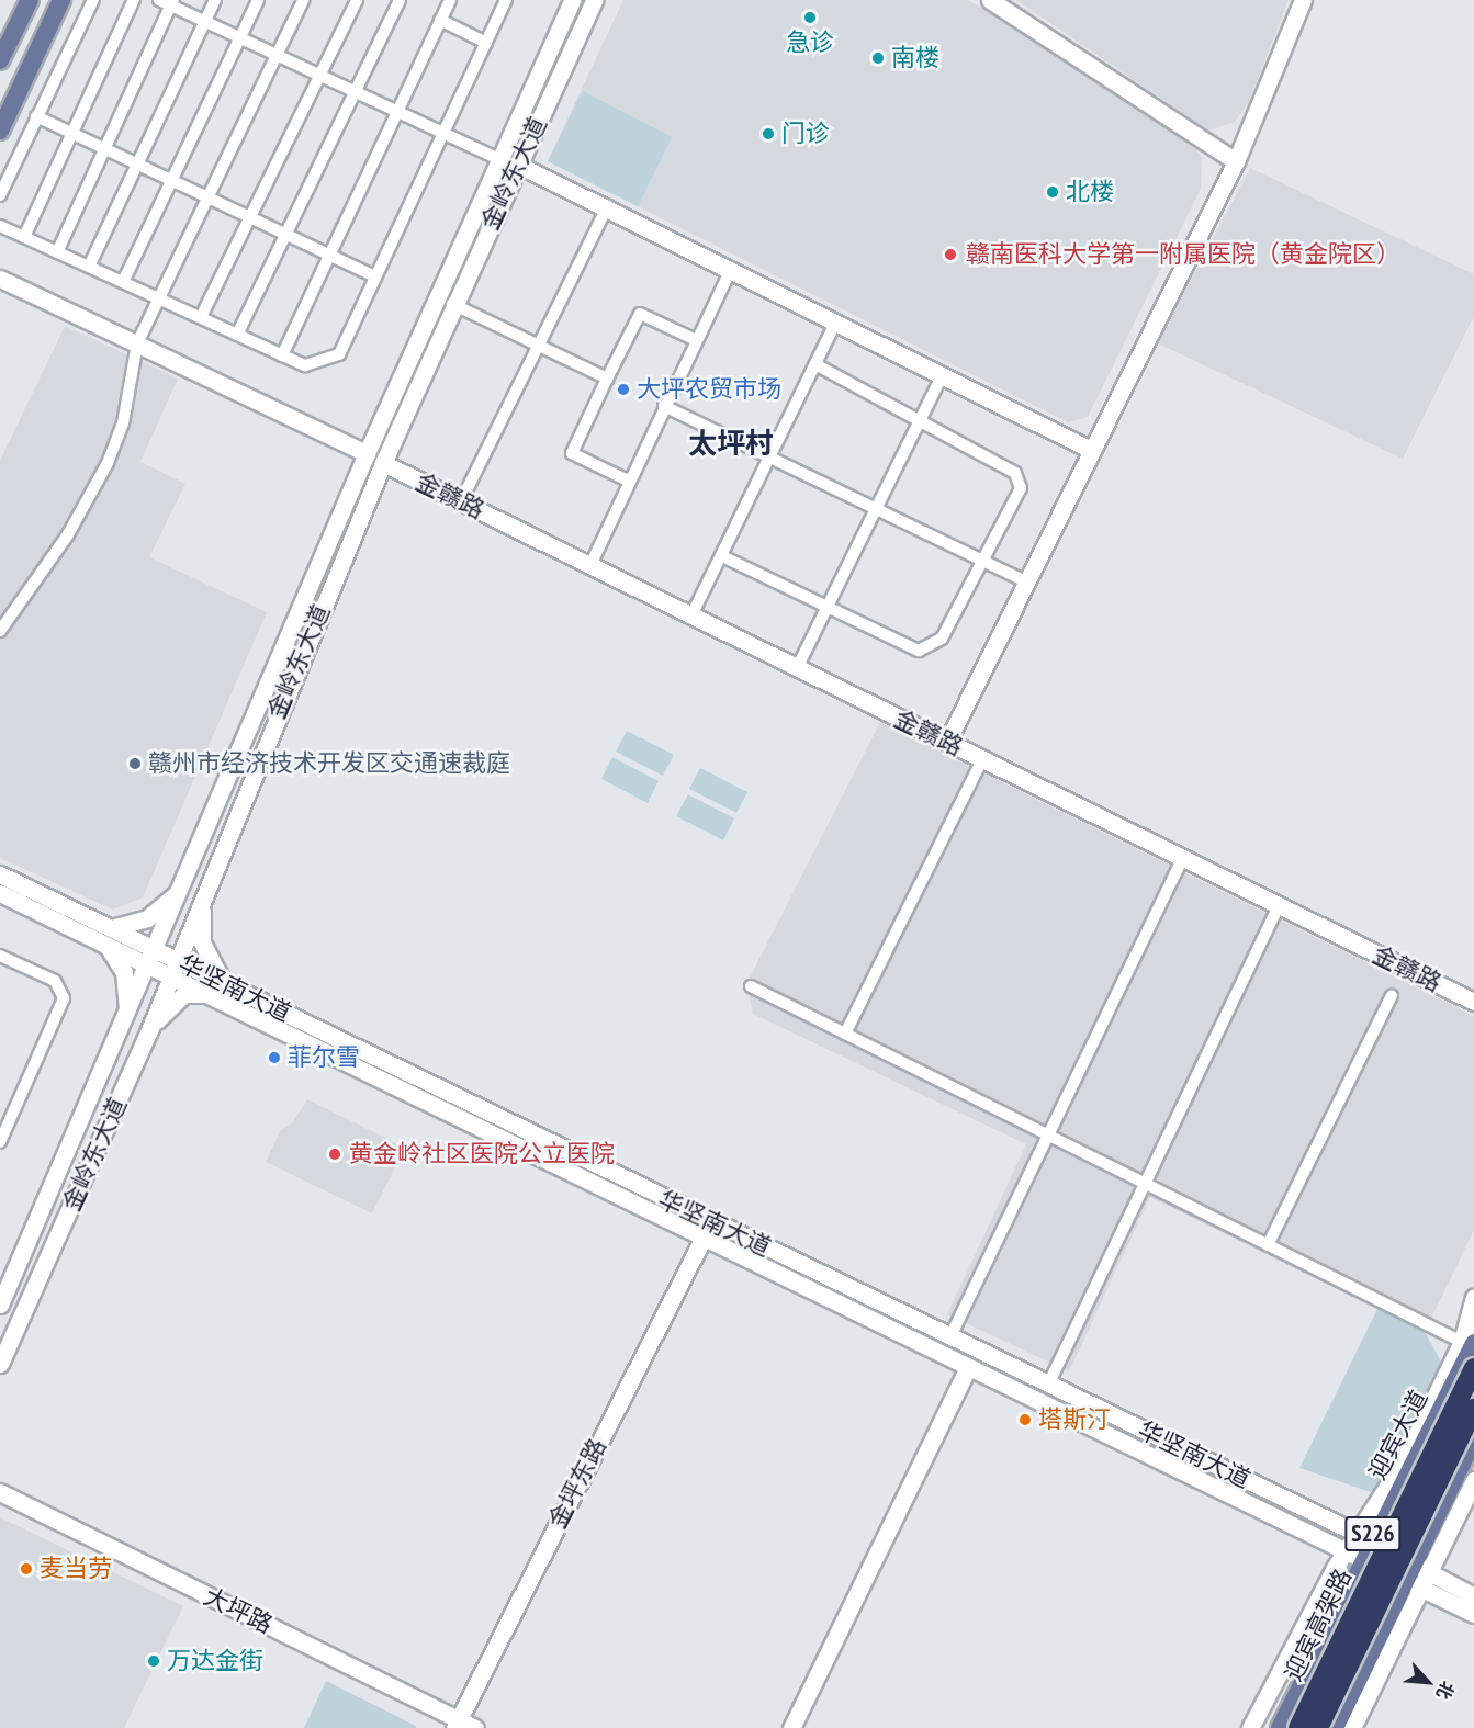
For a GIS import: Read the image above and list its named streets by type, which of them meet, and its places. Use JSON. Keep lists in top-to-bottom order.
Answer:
{
  "streets": {
    "highway": ["迎宾高架路"],
    "main road": [
      "金岭东大道",
      "金赣路",
      "华坚南大道",
      "迎宾大道",
      "金坪东路",
      "S226",
      "大坪路"
    ]
  },
  "crossings": [
    ["金岭东大道", "金赣路"],
    ["金岭东大道", "华坚南大道"],
    ["华坚南大道", "迎宾大道"],
    ["华坚南大道", "金坪东路"],
    ["华坚南大道", "S226"],
    ["金坪东路", "大坪路"]
  ],
  "districts": ["太坪村"],
  "places": [
    "急诊",
    "南楼",
    "门诊",
    "北楼",
    "赣南医科大学第一附属医院（黄金院区）",
    "大坪农贸市场",
    "赣州市经济技术开发区交通速裁庭",
    "菲尔雪",
    "黄金岭社区医院公立医院",
    "塔斯汀",
    "麦当劳",
    "万达金街"
  ],
  "north": "bottom right"
}
